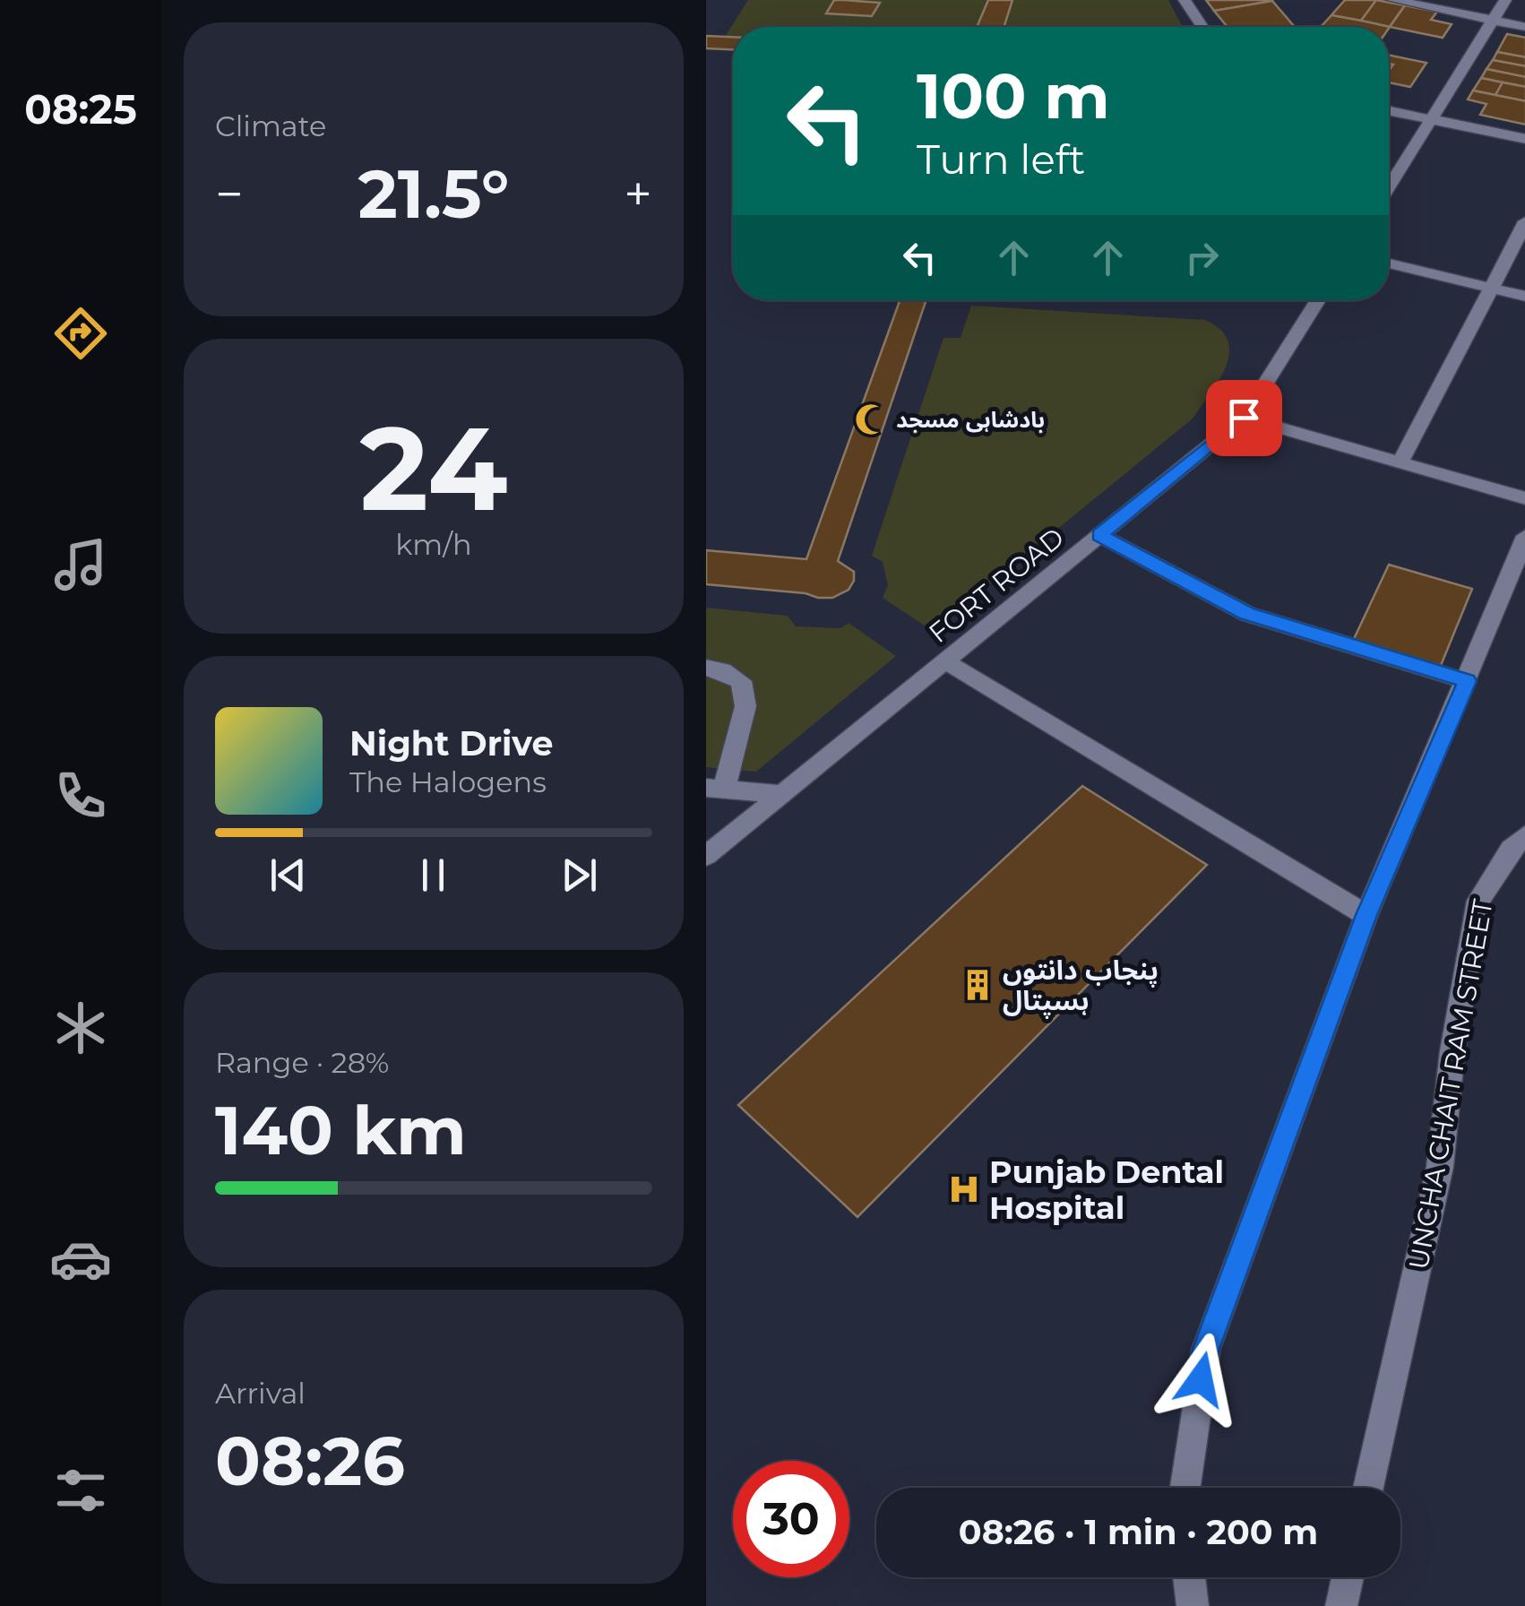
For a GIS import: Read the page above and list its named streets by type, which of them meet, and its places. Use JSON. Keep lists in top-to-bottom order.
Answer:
{
  "streets": {
    "street": ["FORT ROAD", "UNCHA CHAIT RAM STREET"]
  },
  "places": {
    "mosque": ["بادشاہی مسجد"],
    "building": ["پنجاب دانتوں ہسپتال"],
    "hospital": ["Punjab Dental Hospital"]
  },
  "page": {
    "tabs": "08:25",
    "tile": [
      "Climate",
      ["24", "km/h"],
      ["Range · 28%", "140 km"],
      ["Arrival", "08:26"]
    ],
    "turn": ["100 m", "Turn left"],
    "heat": ["−", "21.5°", "+"],
    "song": ["Night Drive", "The Halogens"],
    "limit": "30",
    "trip": "08:26 · 1 min · 200 m"
  }
}
